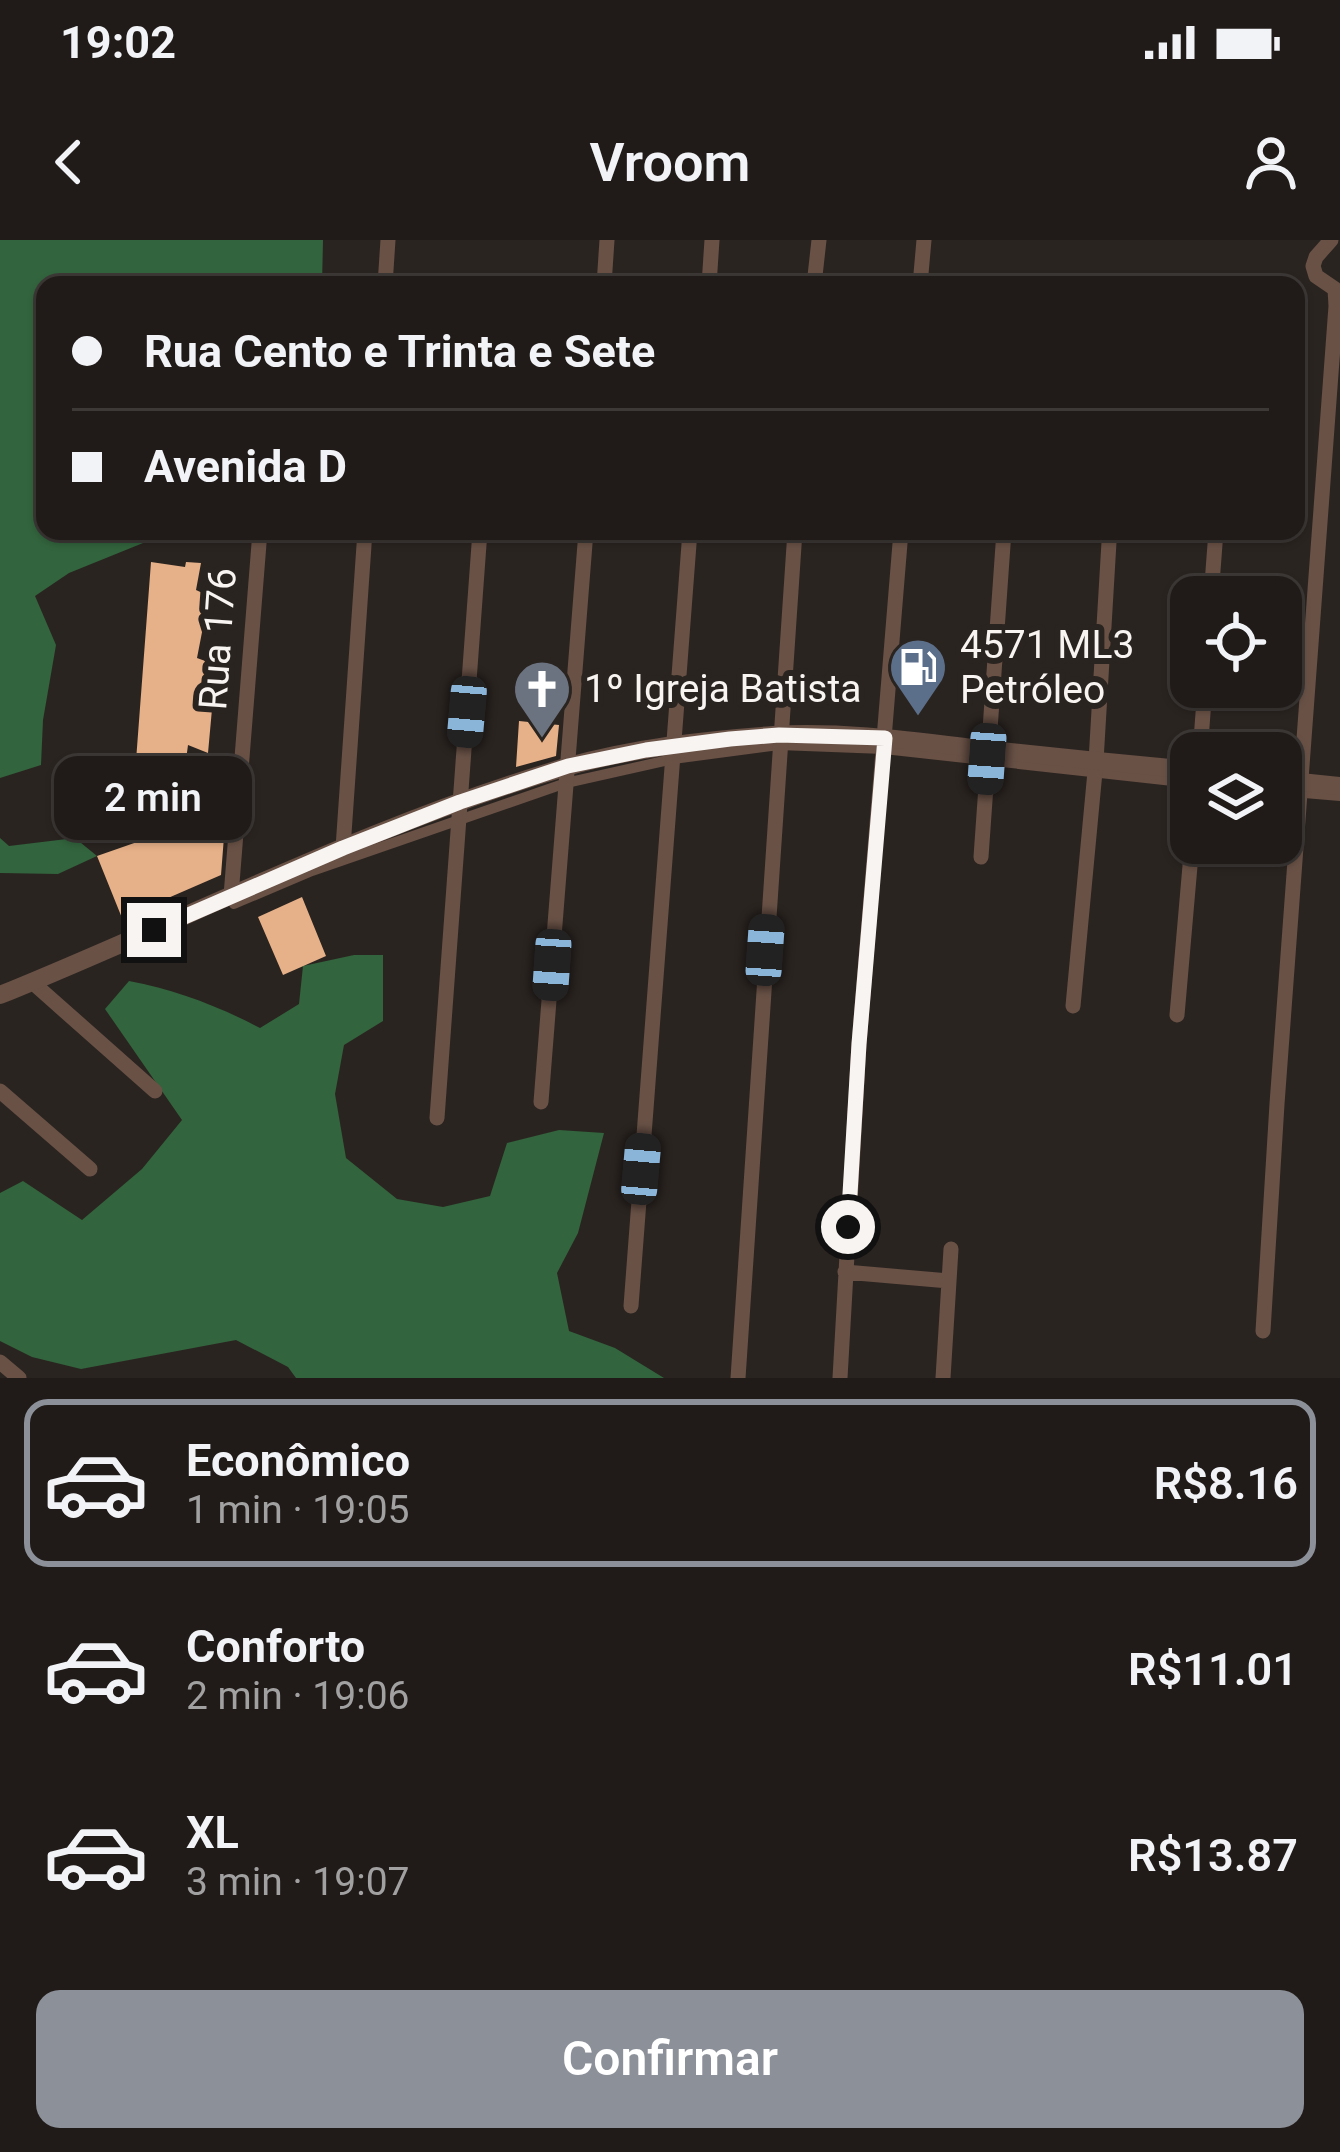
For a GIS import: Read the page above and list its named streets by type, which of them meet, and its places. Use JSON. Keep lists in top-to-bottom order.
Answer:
{
  "streets": {
    "street": ["Rua 176"]
  },
  "places": {
    "fuel station": ["4571 ML3 Petróleo"],
    "church": ["1º Igreja Batista"]
  },
  "page": {
    "status": "19:02",
    "header": "Vroom",
    "banner": ["Rua Cento e Trinta e Sete", "Avenida D"],
    "bubble": "2 min",
    "list": [
      {
        "name": "Econômico",
        "note": "1 min · 19:05",
        "value": "R$8.16"
      },
      {
        "name": "Conforto",
        "note": "2 min · 19:06",
        "value": "R$11.01"
      },
      {
        "name": "XL",
        "note": "3 min · 19:07",
        "value": "R$13.87"
      }
    ],
    "buttons": "Confirmar"
  }
}
